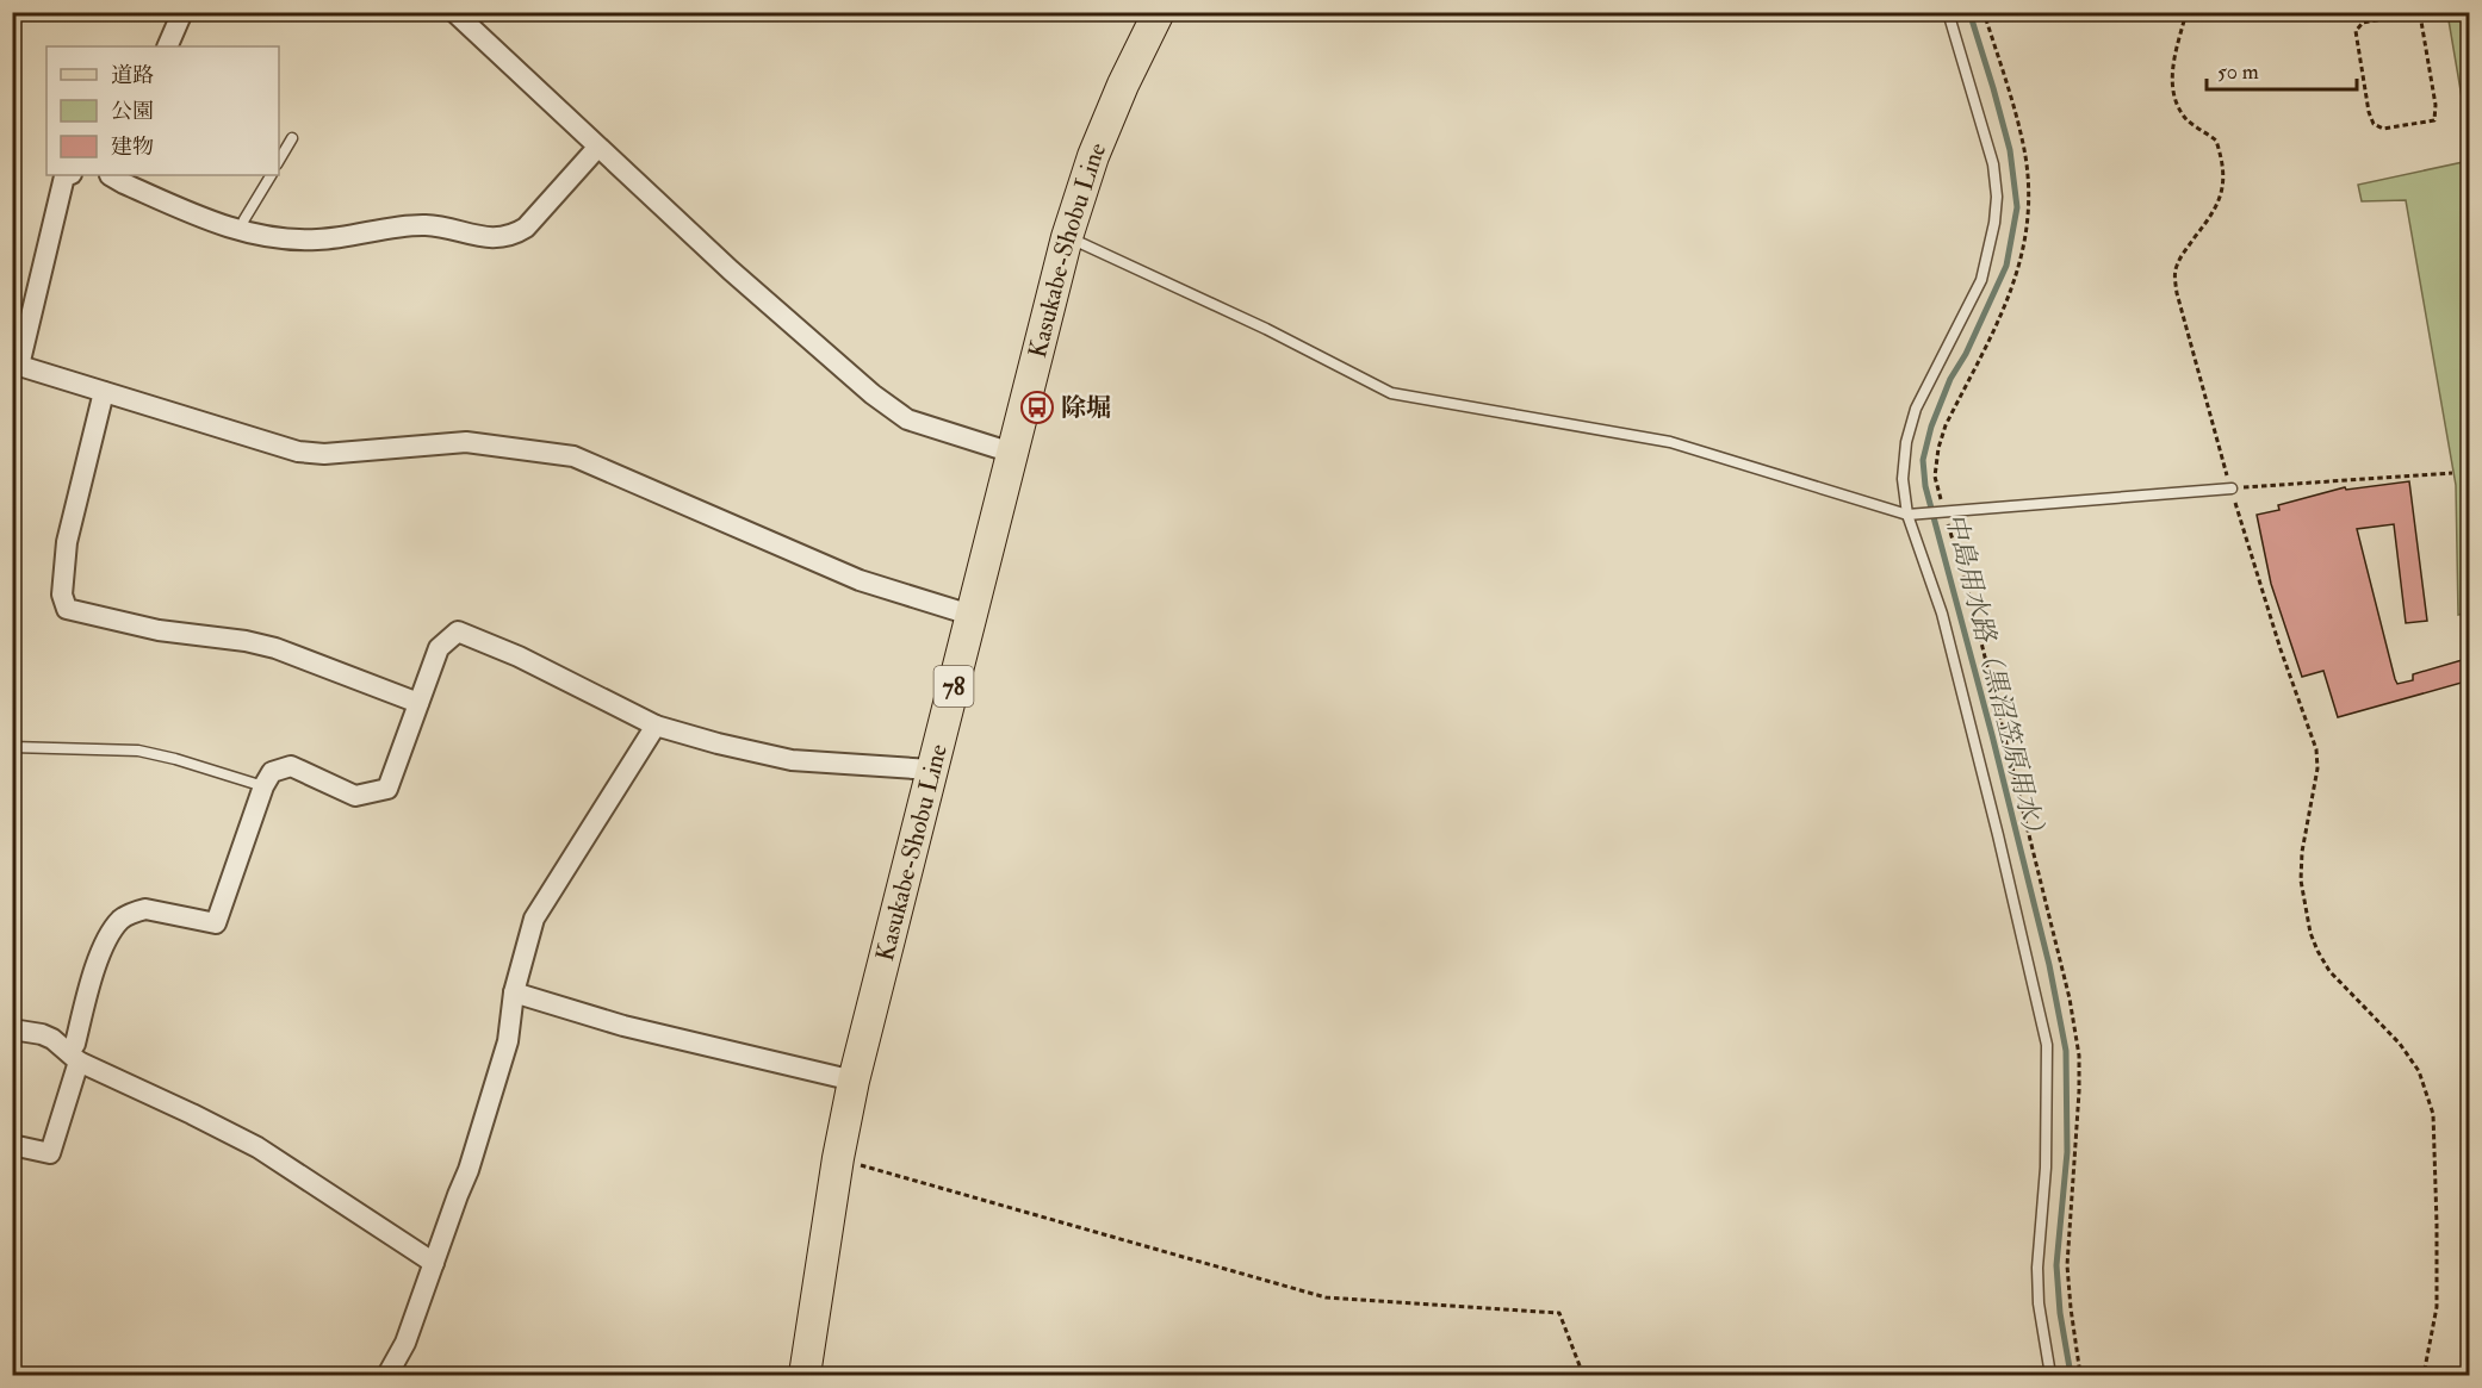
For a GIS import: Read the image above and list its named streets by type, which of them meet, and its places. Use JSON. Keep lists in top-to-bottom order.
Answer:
{
  "streets": {
    "main road": ["Kasukabe-Shobu Line", "78"]
  },
  "water": ["中島用水路（黒沼笠原用水）"],
  "places": {
    "bus stop": ["除堀"]
  },
  "legend": ["道路", "公園", "建物"],
  "scale_bar": "50 m"
}
